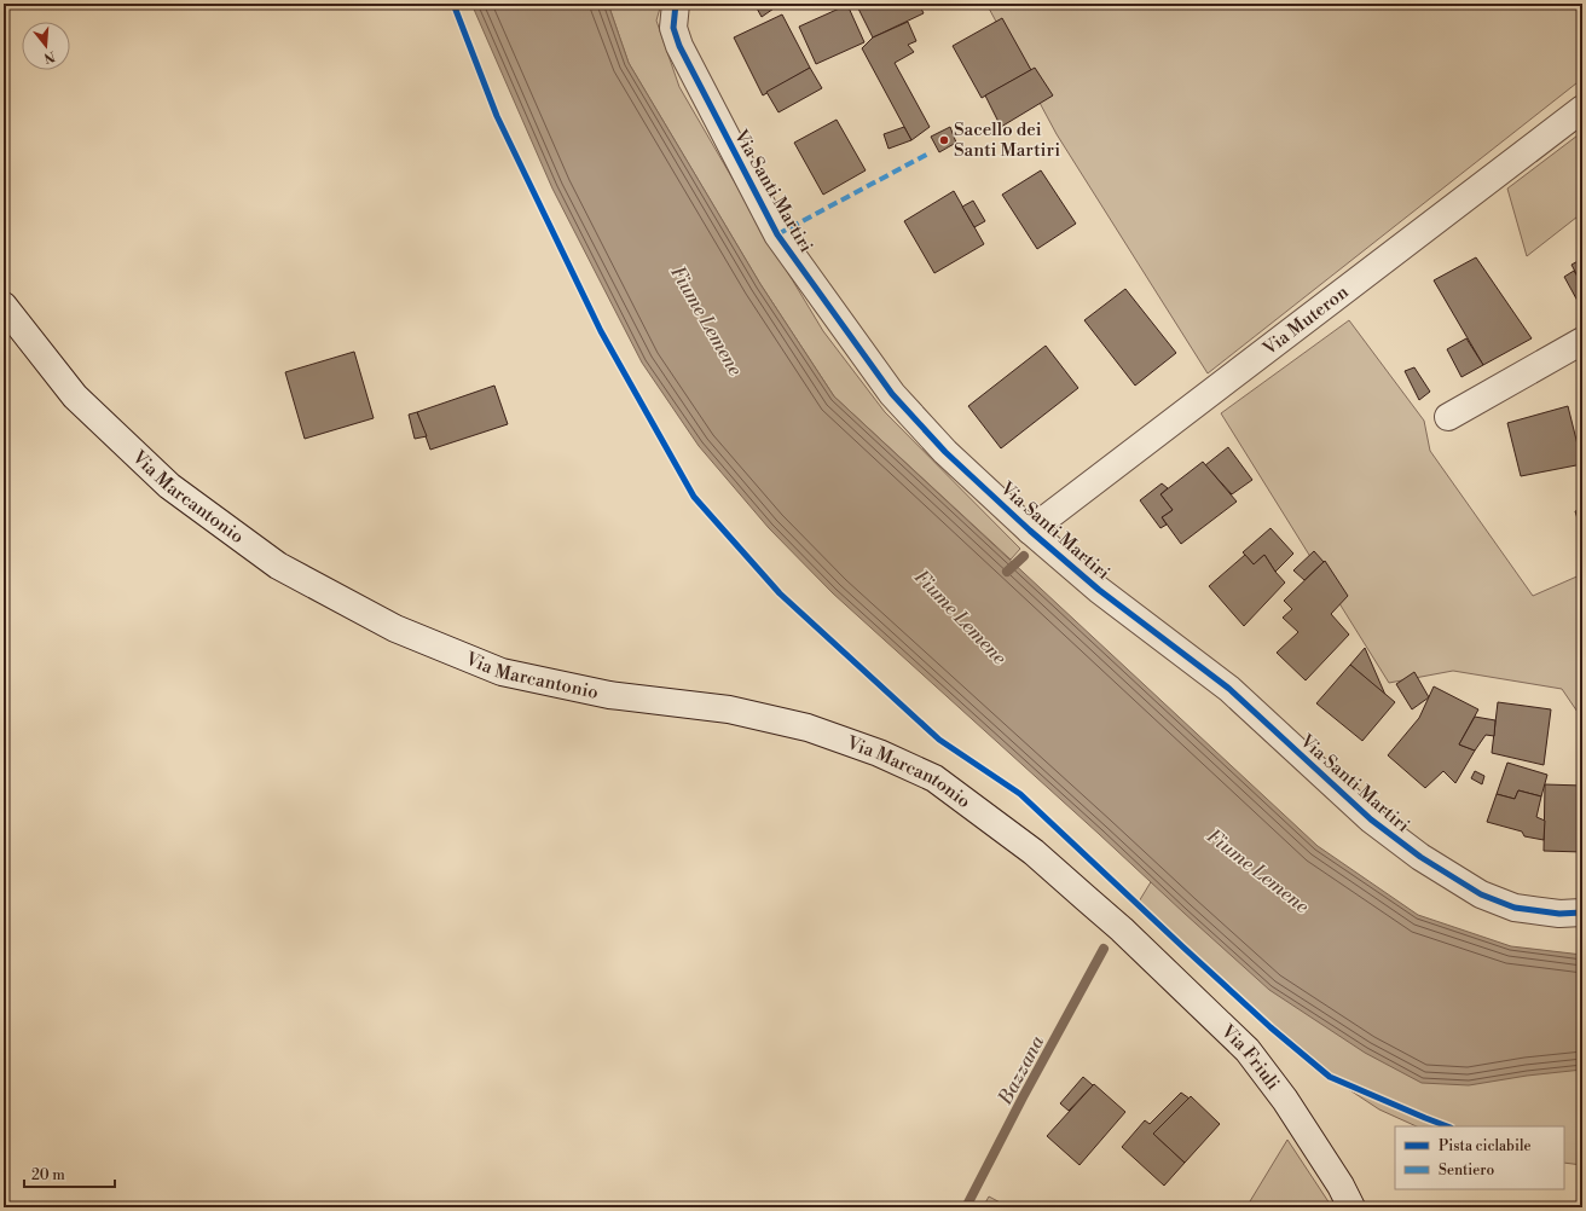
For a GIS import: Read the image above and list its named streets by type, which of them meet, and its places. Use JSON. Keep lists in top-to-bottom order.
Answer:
{
  "streets": {
    "street": [
      "Via Santi Martiri",
      "Via Muteron",
      "Via Marcantonio",
      "Via Friuli"
    ]
  },
  "crossings": [
    ["Via Santi Martiri", "Via Muteron"],
    ["Via Marcantonio", "Via Friuli"]
  ],
  "water": ["Fiume Lemene", "Bazzana"],
  "places": ["Sacello dei Santi Martiri"],
  "legend": ["Pista ciclabile", "Sentiero"],
  "scale_bar": "20 m",
  "north": "bottom"
}
